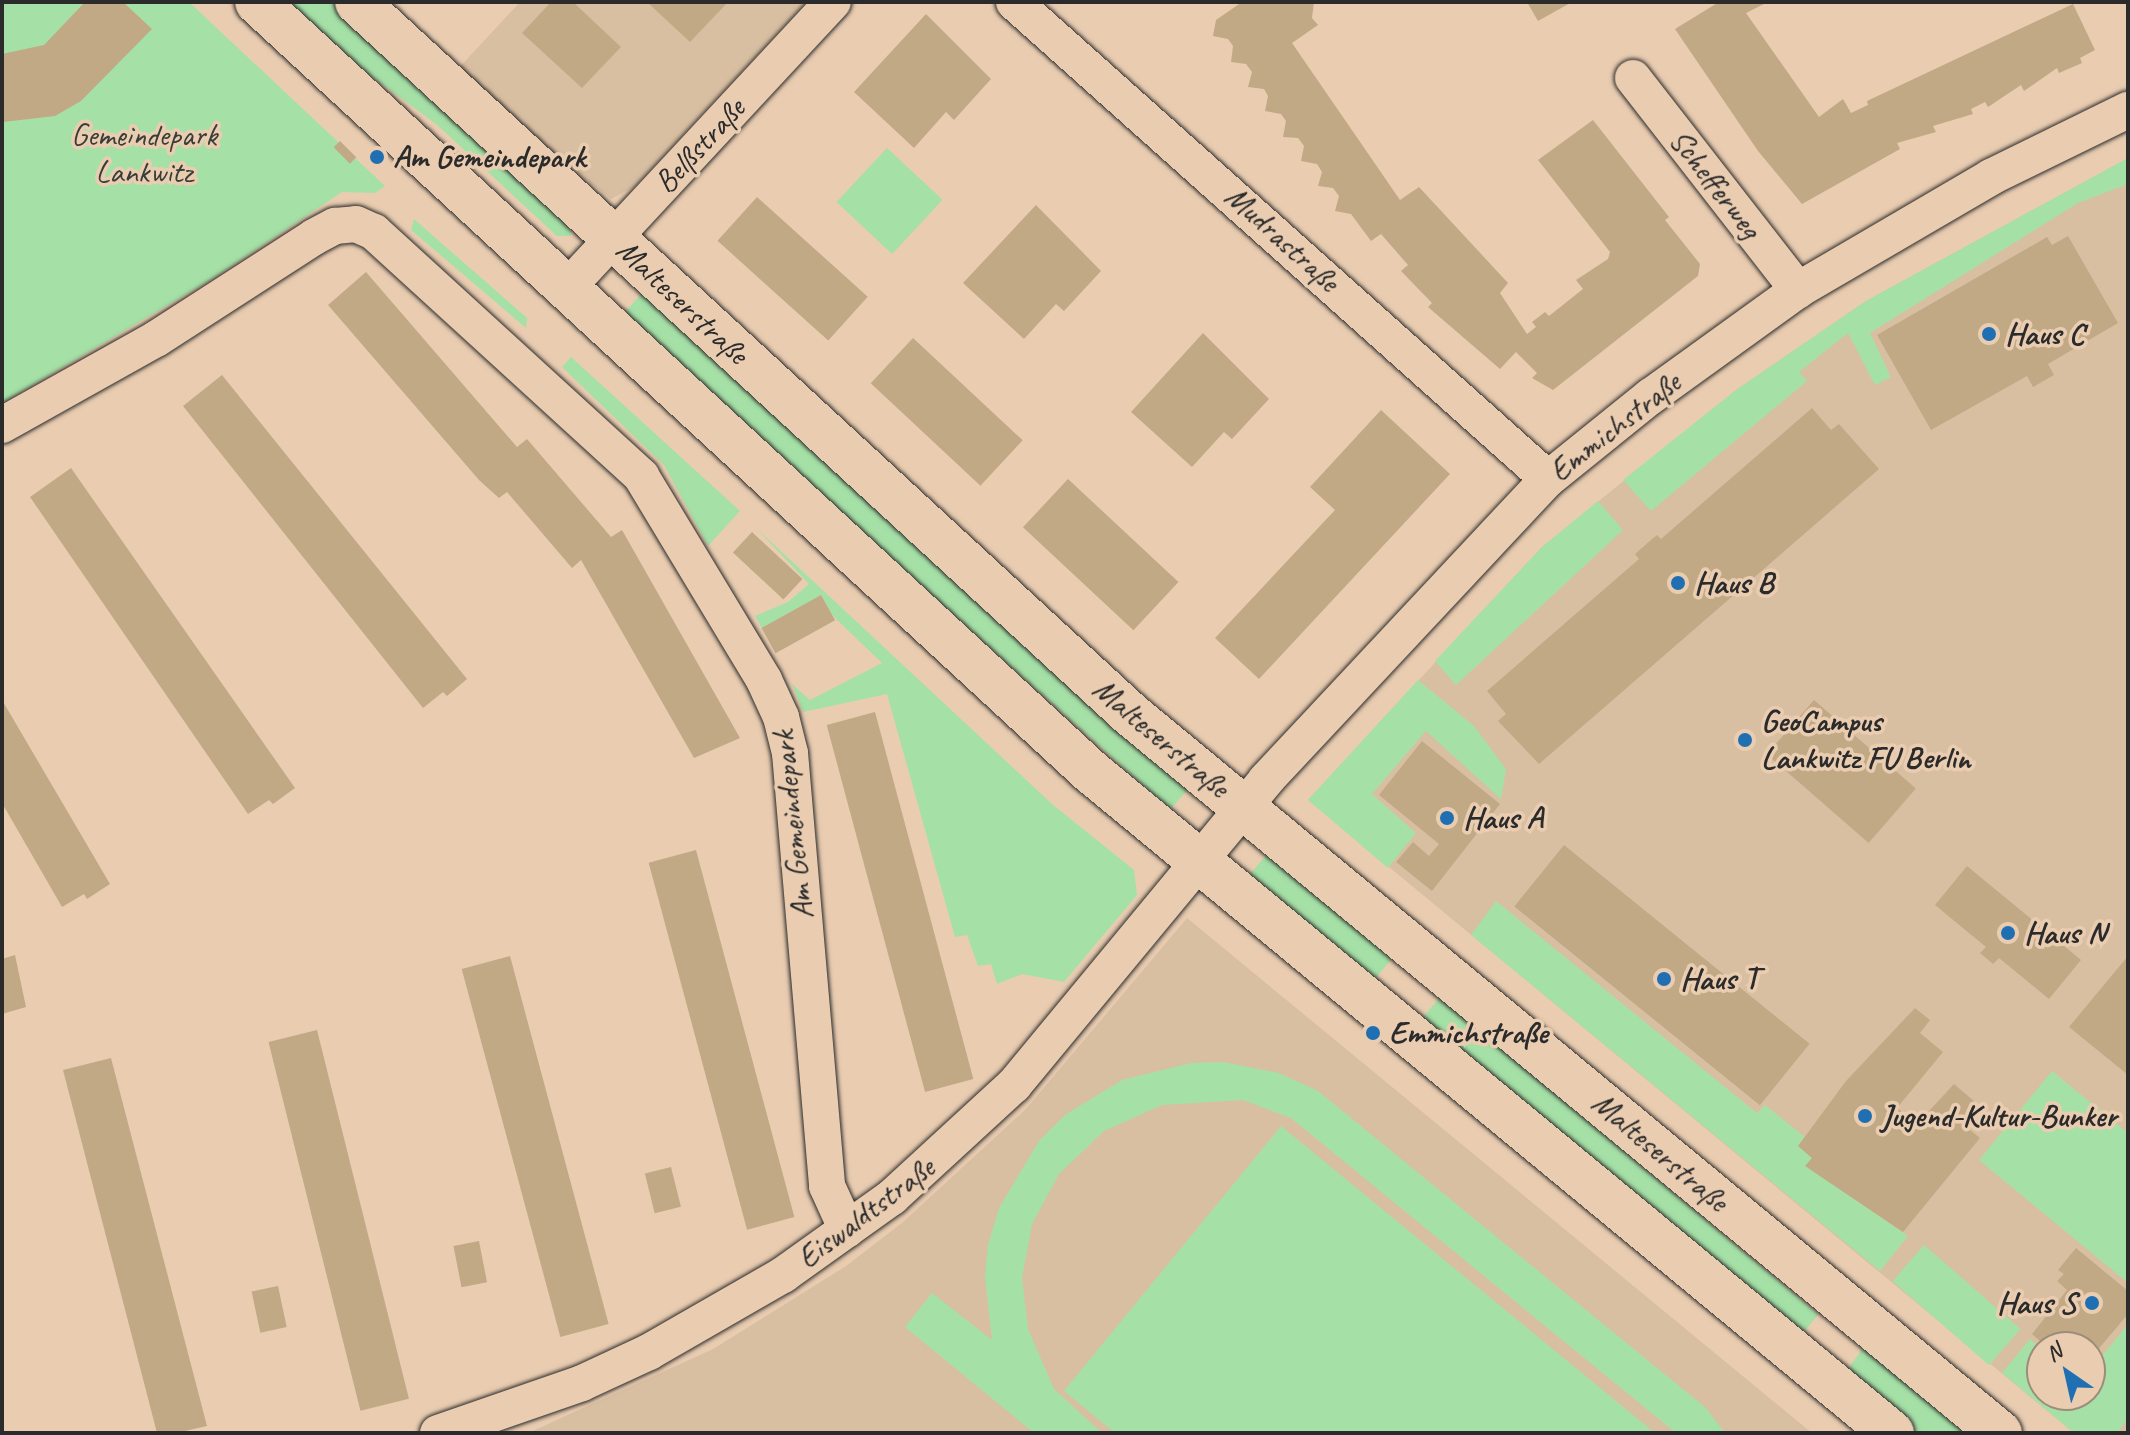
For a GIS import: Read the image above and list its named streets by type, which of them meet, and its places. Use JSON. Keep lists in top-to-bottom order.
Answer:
{
  "streets": {
    "main road": ["Malteserstraße"],
    "street": [
      "Belßstraße",
      "Schefferweg",
      "Mudrastraße",
      "Emmichstraße",
      "Am Gemeindepark",
      "Eiswaldtstraße"
    ]
  },
  "crossings": [
    ["Belßstraße", "Malteserstraße"],
    ["Schefferweg", "Emmichstraße"],
    ["Mudrastraße", "Emmichstraße"],
    ["Malteserstraße", "Emmichstraße"],
    ["Emmichstraße", "Eiswaldtstraße"],
    ["Am Gemeindepark", "Eiswaldtstraße"]
  ],
  "parks": ["Gemeindepark Lankwitz"],
  "places": [
    "Am Gemeindepark",
    "Haus C",
    "Haus B",
    "GeoCampus Lankwitz FU Berlin",
    "Haus A",
    "Haus N",
    "Haus T",
    "Emmichstraße",
    "Jugend-Kultur-Bunker",
    "Haus S"
  ],
  "north": "top left"
}
